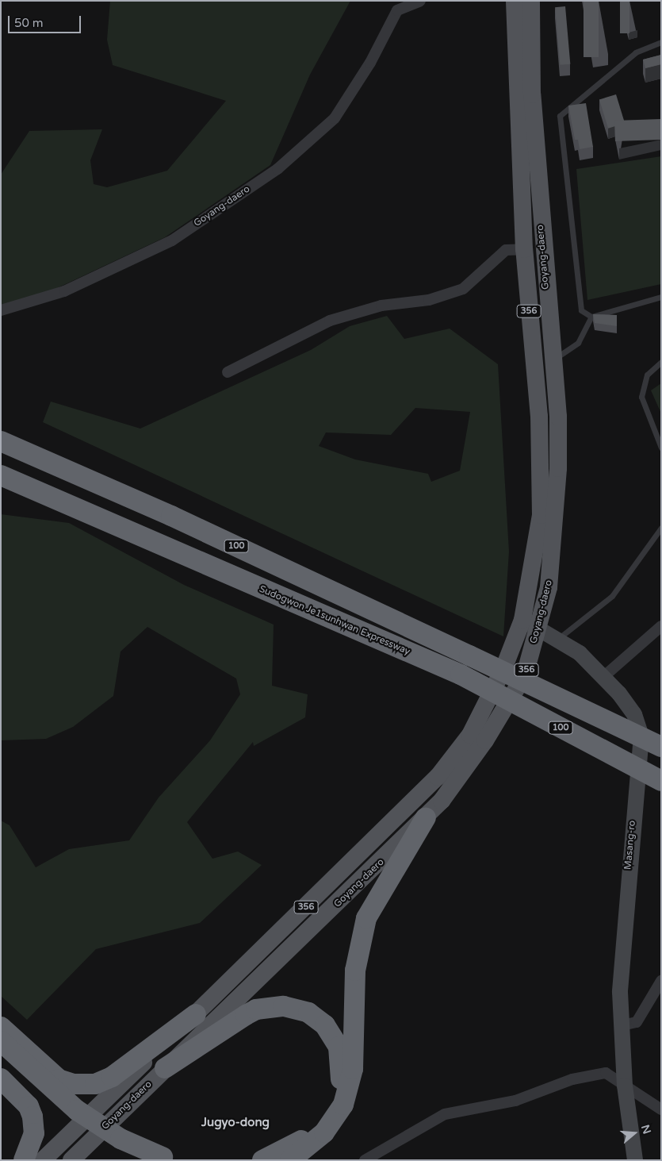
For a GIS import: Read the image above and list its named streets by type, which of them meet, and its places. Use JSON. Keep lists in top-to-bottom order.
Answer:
{
  "streets": {
    "highway": ["100", "Sudogwon Je1sunhwan Expressway"],
    "main road": ["Goyang-daero", "356"],
    "street": ["Masang-ro"]
  },
  "crossings": [
    ["Goyang-daero", "Masang-ro"]
  ],
  "districts": ["Jugyo-dong"],
  "scale_bar": "50 m",
  "north": "right"
}
